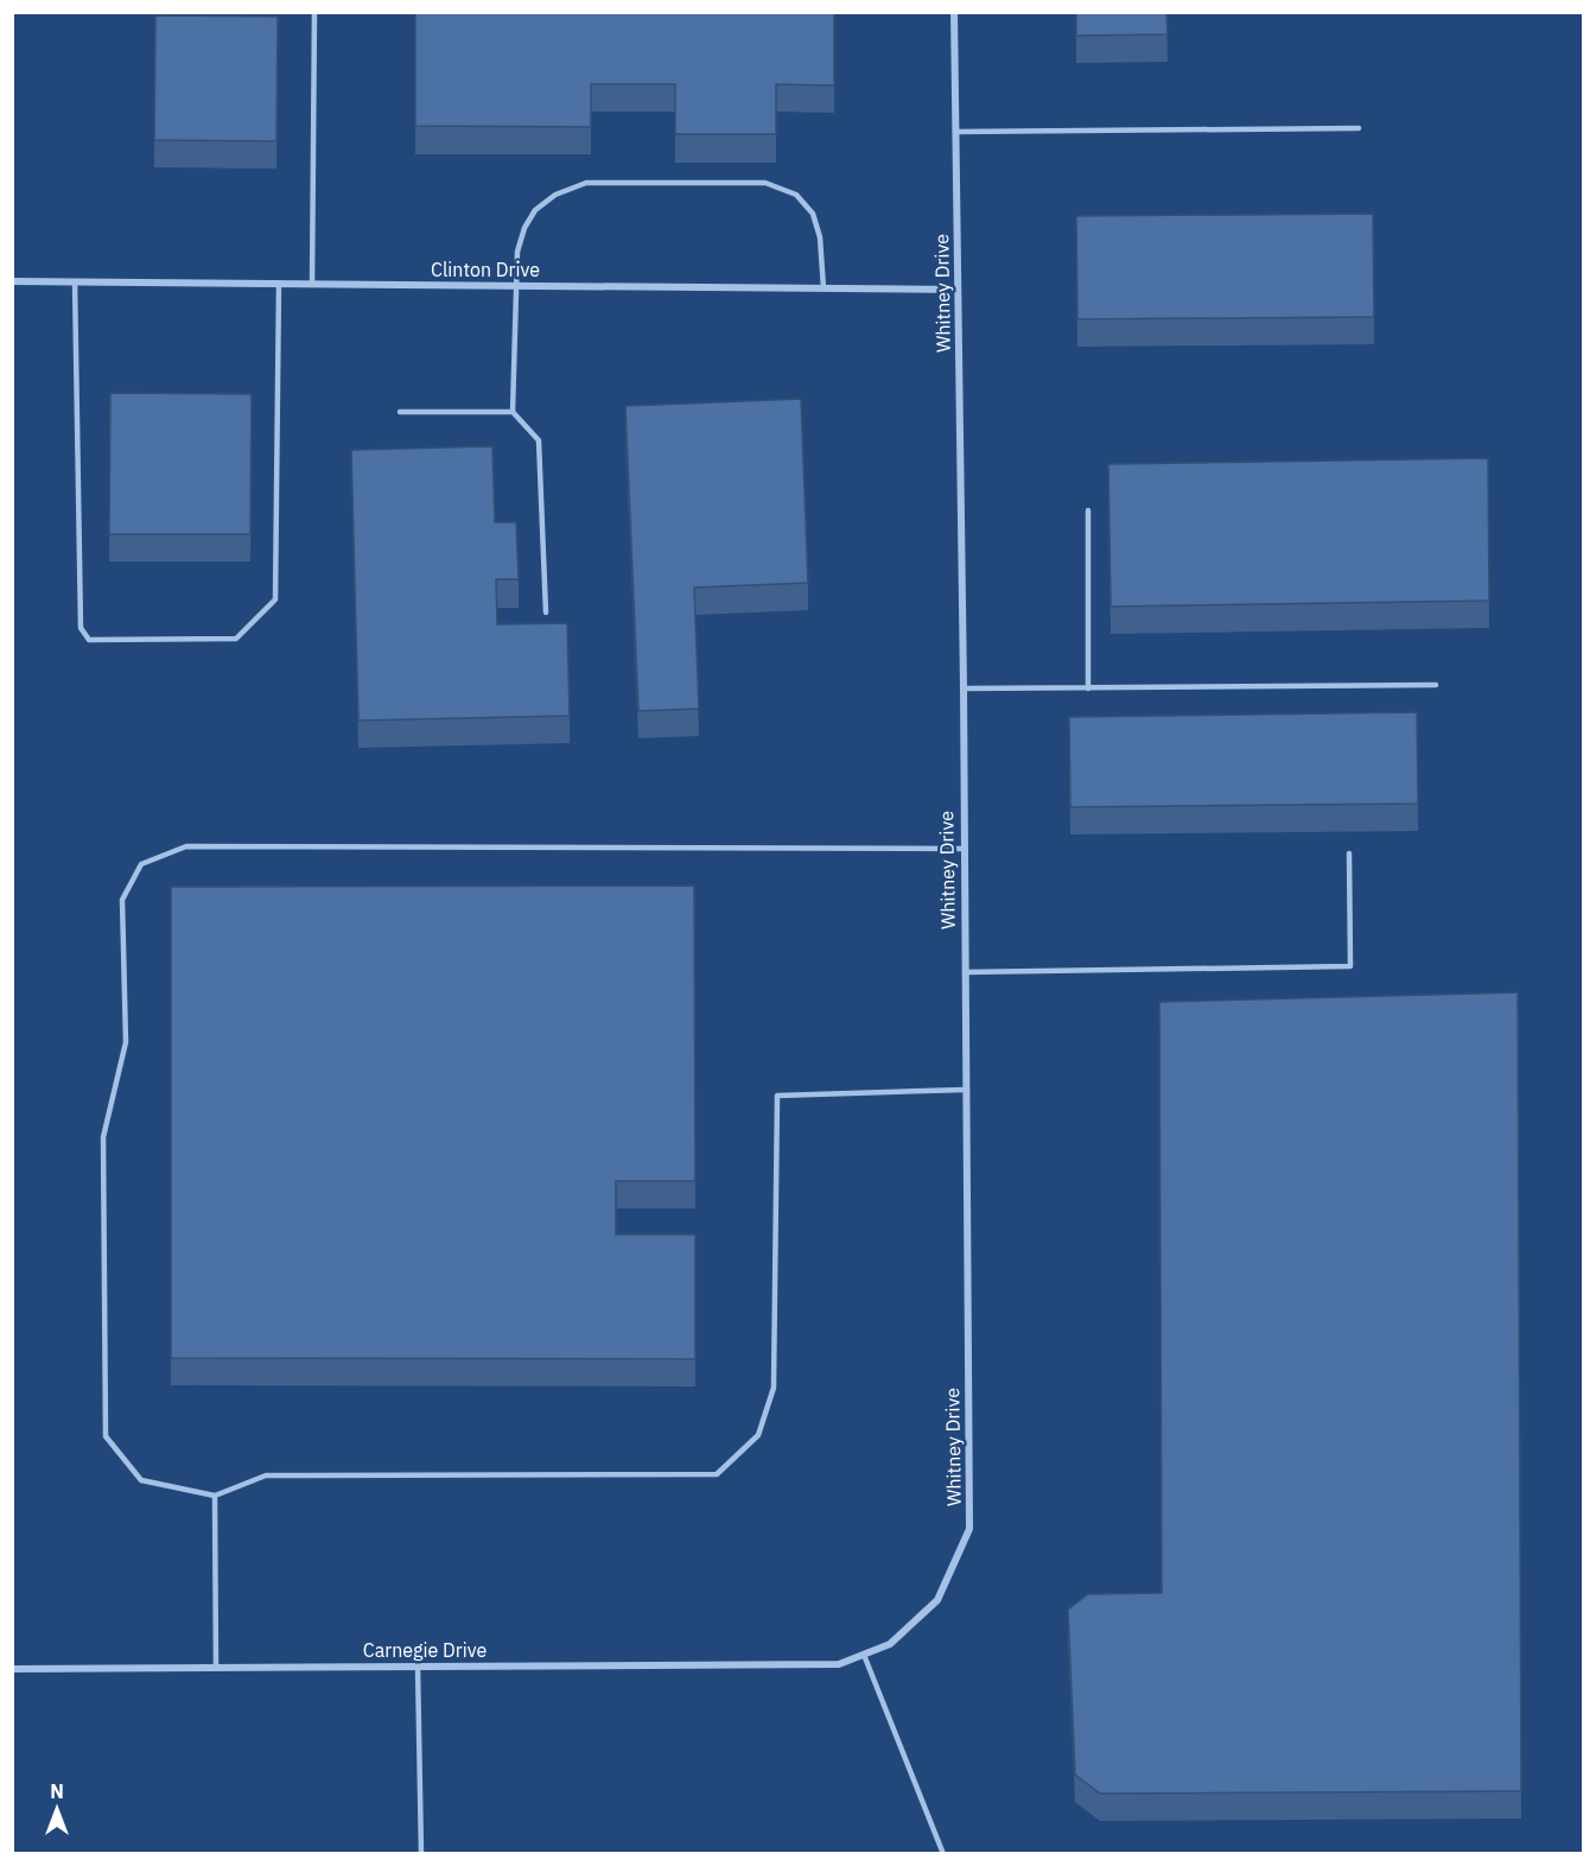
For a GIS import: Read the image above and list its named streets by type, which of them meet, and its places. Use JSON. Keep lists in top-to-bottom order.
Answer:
{
  "streets": {
    "street": ["Clinton Drive", "Whitney Drive", "Carnegie Drive"]
  },
  "crossings": [
    ["Clinton Drive", "Whitney Drive"],
    ["Whitney Drive", "Carnegie Drive"]
  ],
  "north": "top"
}
